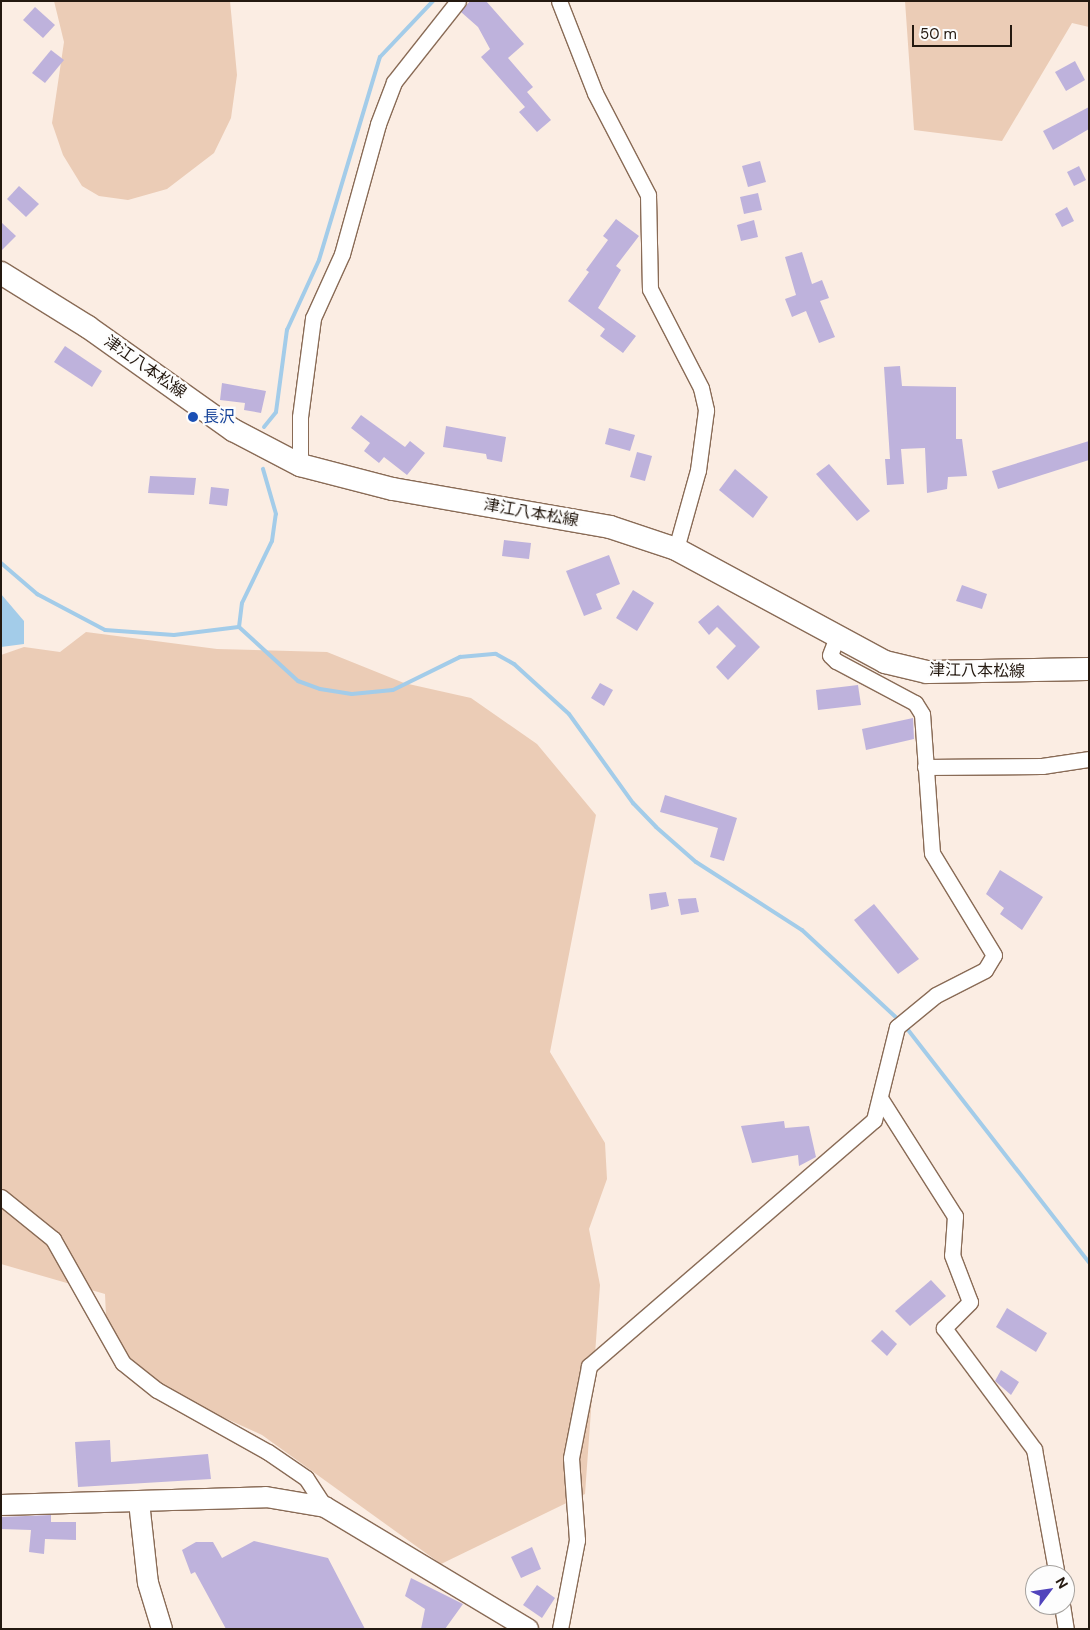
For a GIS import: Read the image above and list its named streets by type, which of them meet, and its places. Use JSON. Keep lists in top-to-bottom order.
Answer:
{
  "streets": {
    "main road": ["津江八本松線"]
  },
  "places": ["長沢"],
  "scale_bar": "50 m",
  "north": "top right"
}
